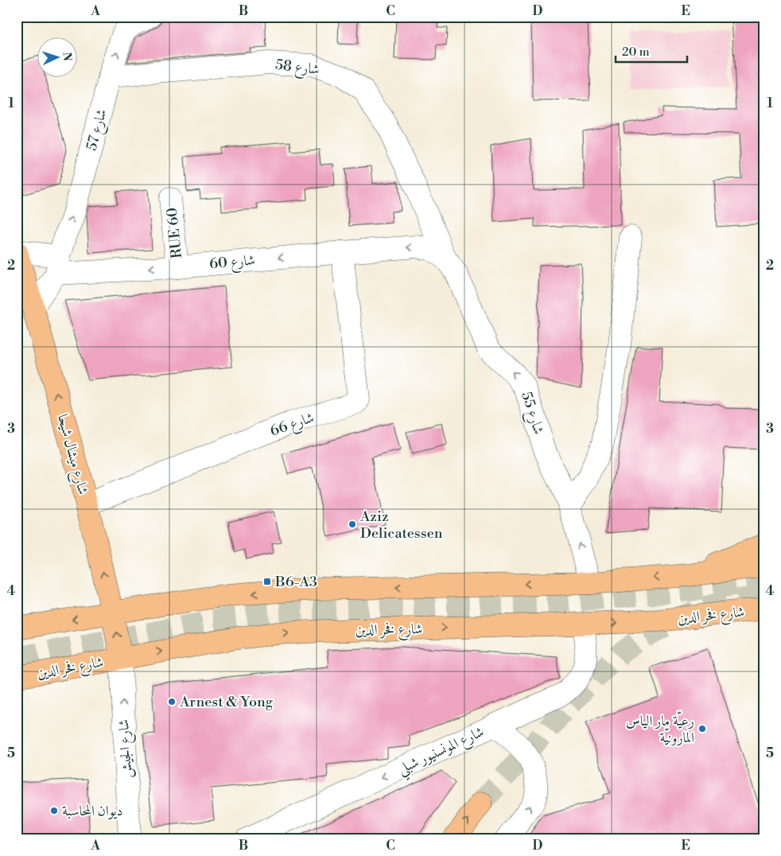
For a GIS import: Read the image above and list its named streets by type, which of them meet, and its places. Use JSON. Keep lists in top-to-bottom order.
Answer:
{
  "streets": {
    "main road": ["شارع ميشال شيحا", "شارع فخر الدين"],
    "street": [
      "شارع 58",
      "شارع 57",
      "RUE 60",
      "شارع 60",
      "شارع 55",
      "شارع 66",
      "شارع الجيش",
      "شارع المونسنيور شبلي"
    ]
  },
  "crossings": [
    ["شارع 58", "شارع 57"],
    ["شارع 58", "شارع 60"],
    ["شارع 58", "شارع 55"],
    ["شارع 57", "شارع 60"],
    ["RUE 60", "شارع 60"],
    ["شارع 60", "شارع 55"],
    ["شارع 60", "شارع 66"],
    ["شارع 66", "شارع ميشال شيحا"],
    ["شارع ميشال شيحا", "شارع فخر الدين"],
    ["شارع ميشال شيحا", "شارع الجيش"],
    ["شارع فخر الدين", "شارع الجيش"],
    ["شارع فخر الدين", "شارع المونسنيور شبلي"]
  ],
  "one_way": [
    "شارع 57",
    "شارع 60",
    "شارع 55",
    "شارع ميشال شيحا",
    "شارع الجيش",
    "شارع المونسنيور شبلي"
  ],
  "places": {
    "other": [
      "Aziz Delicatessen",
      "Arnest & Yong",
      "رعيّة مار الياس المارونيّة",
      "ديوان المحاسبة"
    ],
    "transit": ["B6-A3"]
  },
  "scale_bar": "20 m",
  "north": "right",
  "grid": {
    "columns": [
      "A",
      "B",
      "C",
      "D",
      "E"
    ],
    "rows": [
      "1",
      "2",
      "3",
      "4",
      "5"
    ]
  }
}
